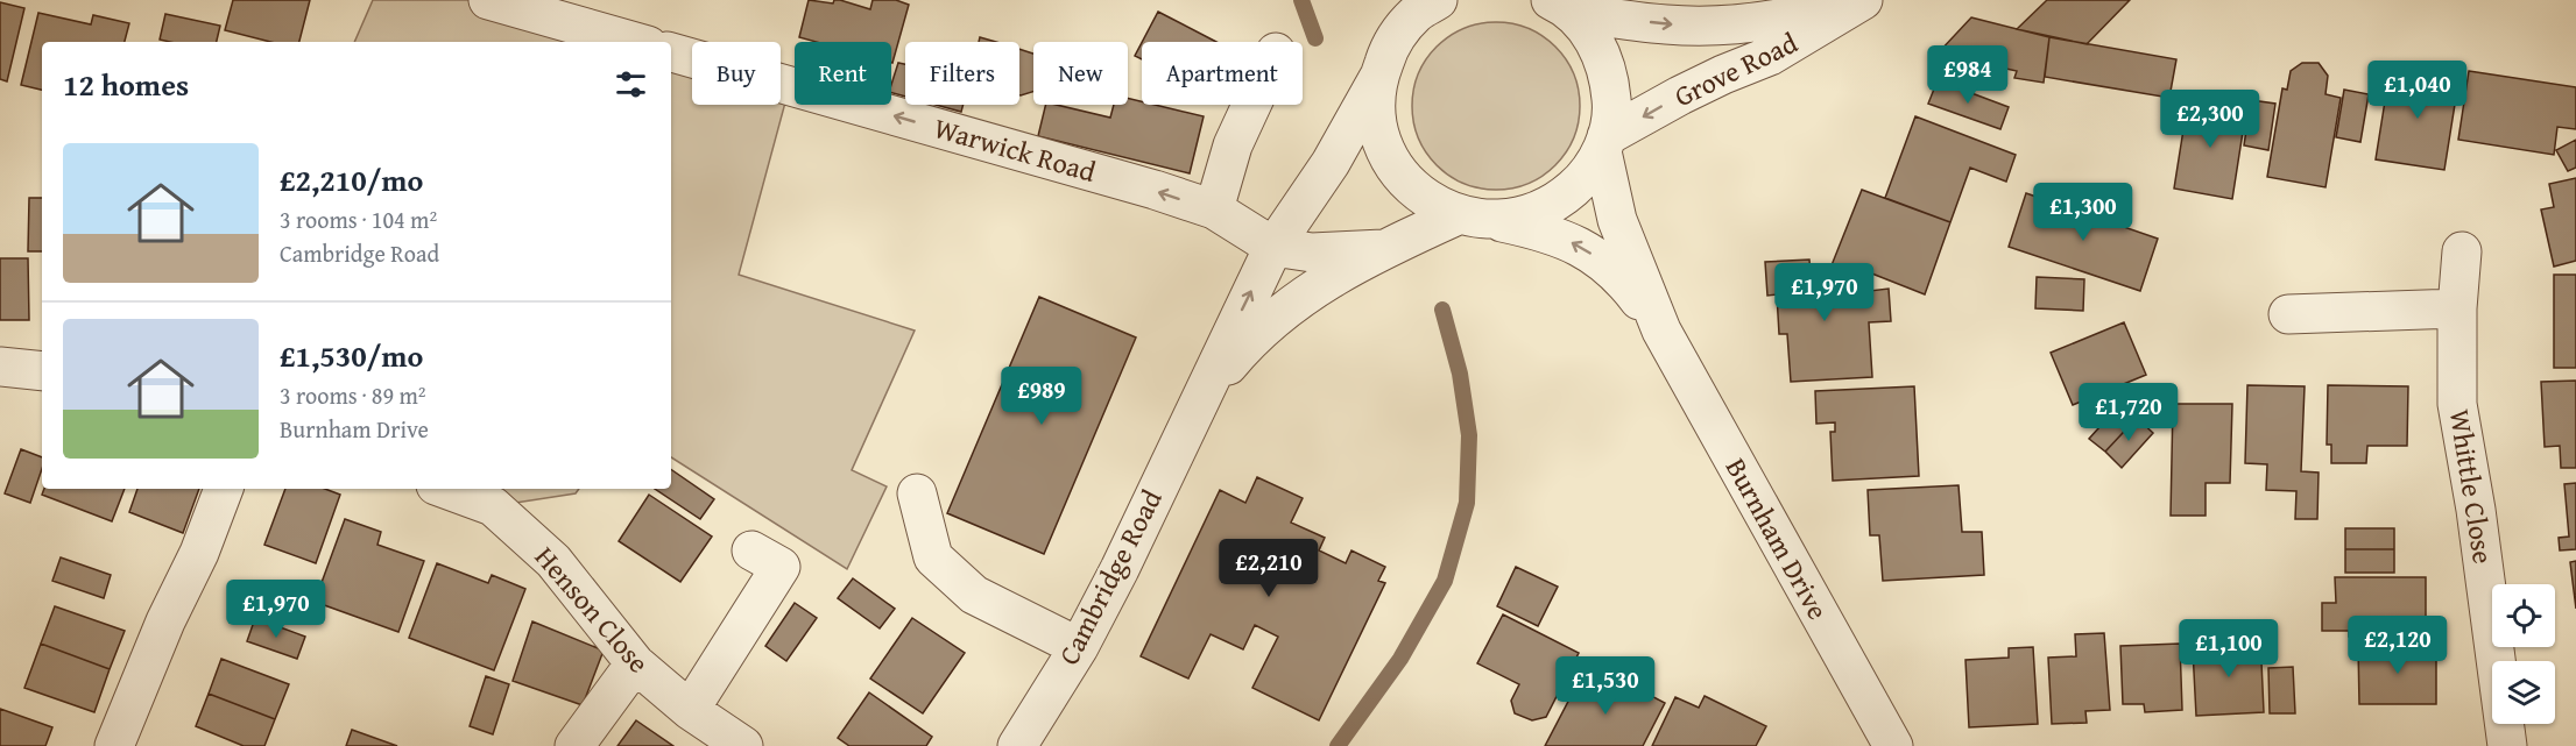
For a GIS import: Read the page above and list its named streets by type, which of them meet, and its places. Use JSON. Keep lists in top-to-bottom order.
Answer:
{
  "streets": {
    "street": [
      "Grove Road",
      "Warwick Road",
      "Whittle Close",
      "Burnham Drive",
      "Cambridge Road",
      "Henson Close"
    ]
  },
  "crossings": [
    ["Grove Road", "Burnham Drive"],
    ["Grove Road", "Cambridge Road"],
    ["Warwick Road", "Cambridge Road"],
    ["Burnham Drive", "Cambridge Road"]
  ],
  "one_way": ["Warwick Road"],
  "page": {
    "chip": [
      "Buy",
      "Rent",
      "Filters",
      "New",
      "Apartment"
    ],
    "heading": "12 homes",
    "price": [
      "£984",
      "£1,040",
      "£2,300",
      "£1,300",
      "£1,970",
      "£989",
      "£1,720",
      "£2,210",
      "£1,970",
      "£2,120",
      "£1,100",
      "£1,530"
    ],
    "list": [
      {
        "name": "£2,210/mo",
        "note": "3 rooms · 104 m² · Cambridge Road"
      },
      {
        "name": "£1,530/mo",
        "note": "3 rooms · 89 m² · Burnham Drive"
      }
    ]
  }
}
